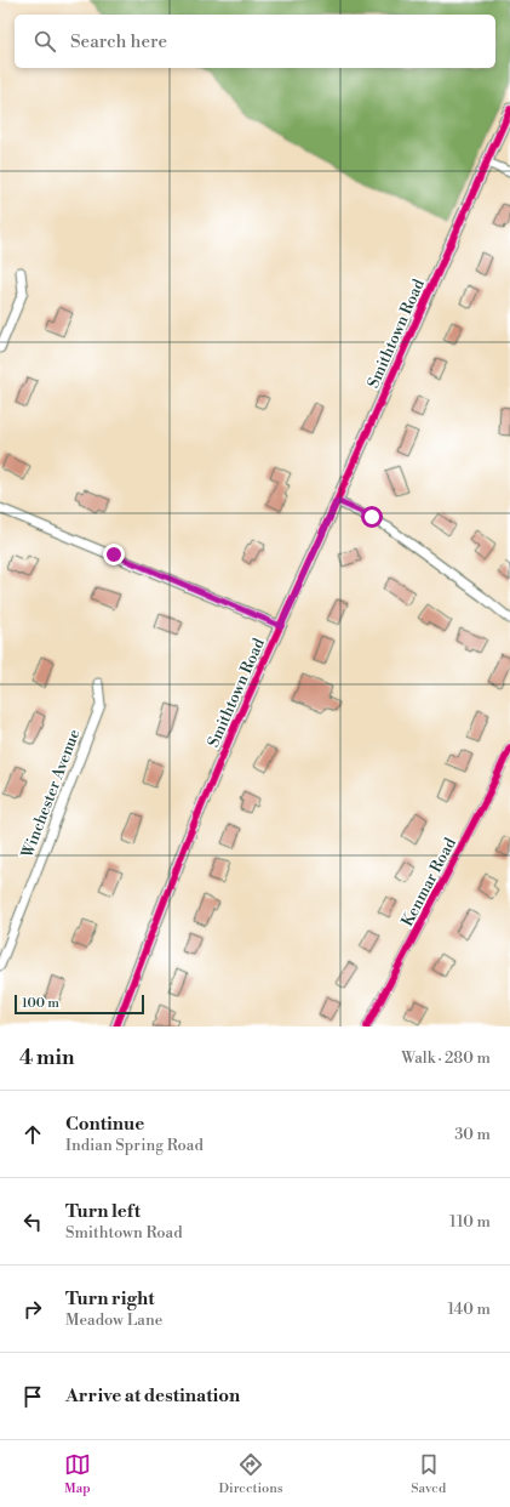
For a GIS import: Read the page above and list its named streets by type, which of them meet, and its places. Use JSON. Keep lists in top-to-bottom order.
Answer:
{
  "streets": {
    "street": ["Smithtown Road", "Winchester Avenue", "Kenmar Road"]
  },
  "scale_bar": "100 m",
  "page": {
    "search": "Search here",
    "scale": "100 m",
    "heading": ["4 min", "Walk · 280 m"],
    "list": [
      ["Continue", "Indian Spring Road", "30 m"],
      ["Turn left", "Smithtown Road", "110 m"],
      ["Turn right", "Meadow Lane", "140 m"],
      "Arrive at destination"
    ],
    "nav": ["Map", "Directions", "Saved"]
  }
}
